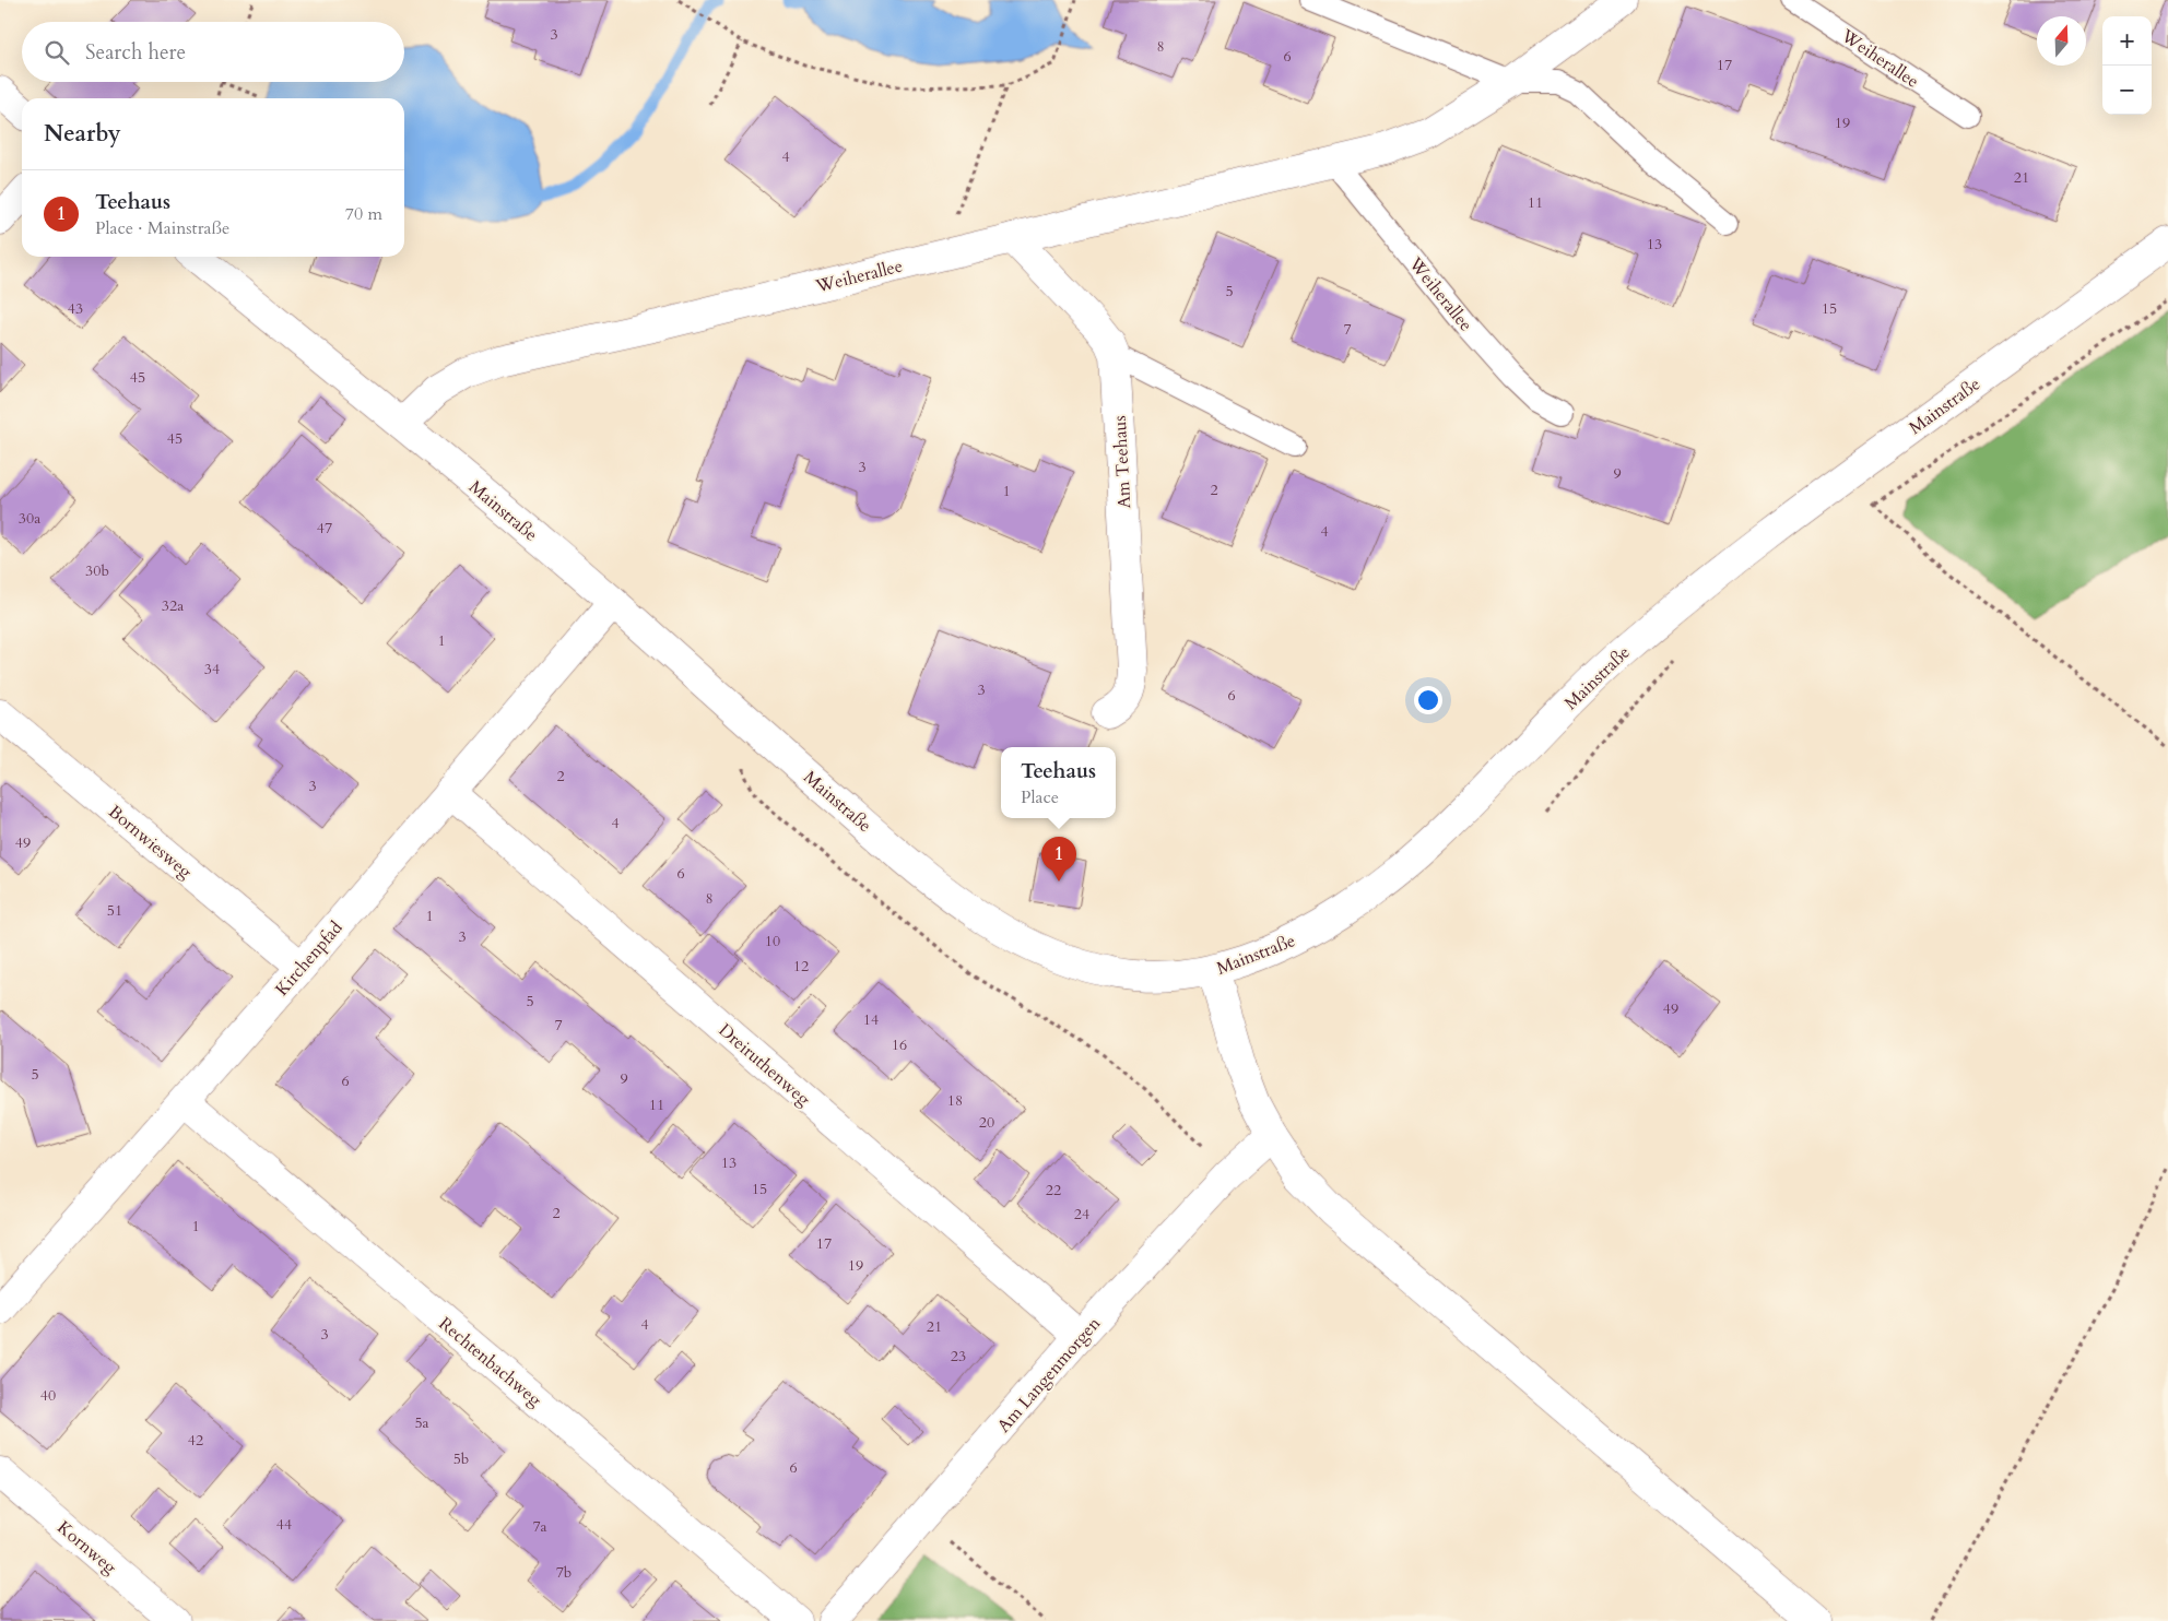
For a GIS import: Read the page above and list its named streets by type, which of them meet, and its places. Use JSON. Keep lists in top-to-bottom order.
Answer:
{
  "streets": {
    "street": [
      "Weiherallee",
      "Mainstraße",
      "Am Teehaus",
      "Bornwiesweg",
      "Kirchenpfad",
      "Dreiruthenweg",
      "Rechtenbachweg",
      "Am Langenmorgen",
      "Kornweg"
    ]
  },
  "crossings": [
    ["Weiherallee", "Mainstraße"],
    ["Weiherallee", "Am Teehaus"],
    ["Mainstraße", "Kirchenpfad"],
    ["Bornwiesweg", "Kirchenpfad"],
    ["Kirchenpfad", "Dreiruthenweg"],
    ["Kirchenpfad", "Rechtenbachweg"],
    ["Dreiruthenweg", "Am Langenmorgen"]
  ],
  "house_numbers": [
    "3",
    "8",
    "6",
    "17",
    "19",
    "4",
    "21",
    "11",
    "13",
    "5",
    "43",
    "15",
    "7",
    "45",
    "45",
    "3",
    "9",
    "2",
    "1",
    "30a",
    "47",
    "4",
    "30b",
    "32a",
    "1",
    "34",
    "3",
    "6",
    "2",
    "3",
    "4",
    "49",
    "6",
    "8",
    "51",
    "1",
    "3",
    "10",
    "12",
    "5",
    "49",
    "14",
    "7",
    "16",
    "5",
    "9",
    "6",
    "18",
    "11",
    "20",
    "13",
    "15",
    "22",
    "2",
    "24",
    "1",
    "17",
    "19",
    "4",
    "21",
    "3",
    "23",
    "40",
    "5a",
    "42",
    "5b",
    "6",
    "44",
    "7a",
    "7b"
  ],
  "north": "top",
  "page": {
    "map_buttons": ["+", "−"],
    "search": "Search here",
    "heading": "Nearby",
    "list": [
      {
        "mark": "1",
        "name": "Teehaus",
        "note": "Place · Mainstraße",
        "value": "70 m"
      }
    ],
    "popup": ["Teehaus", "Place"],
    "pins": "1"
  }
}
